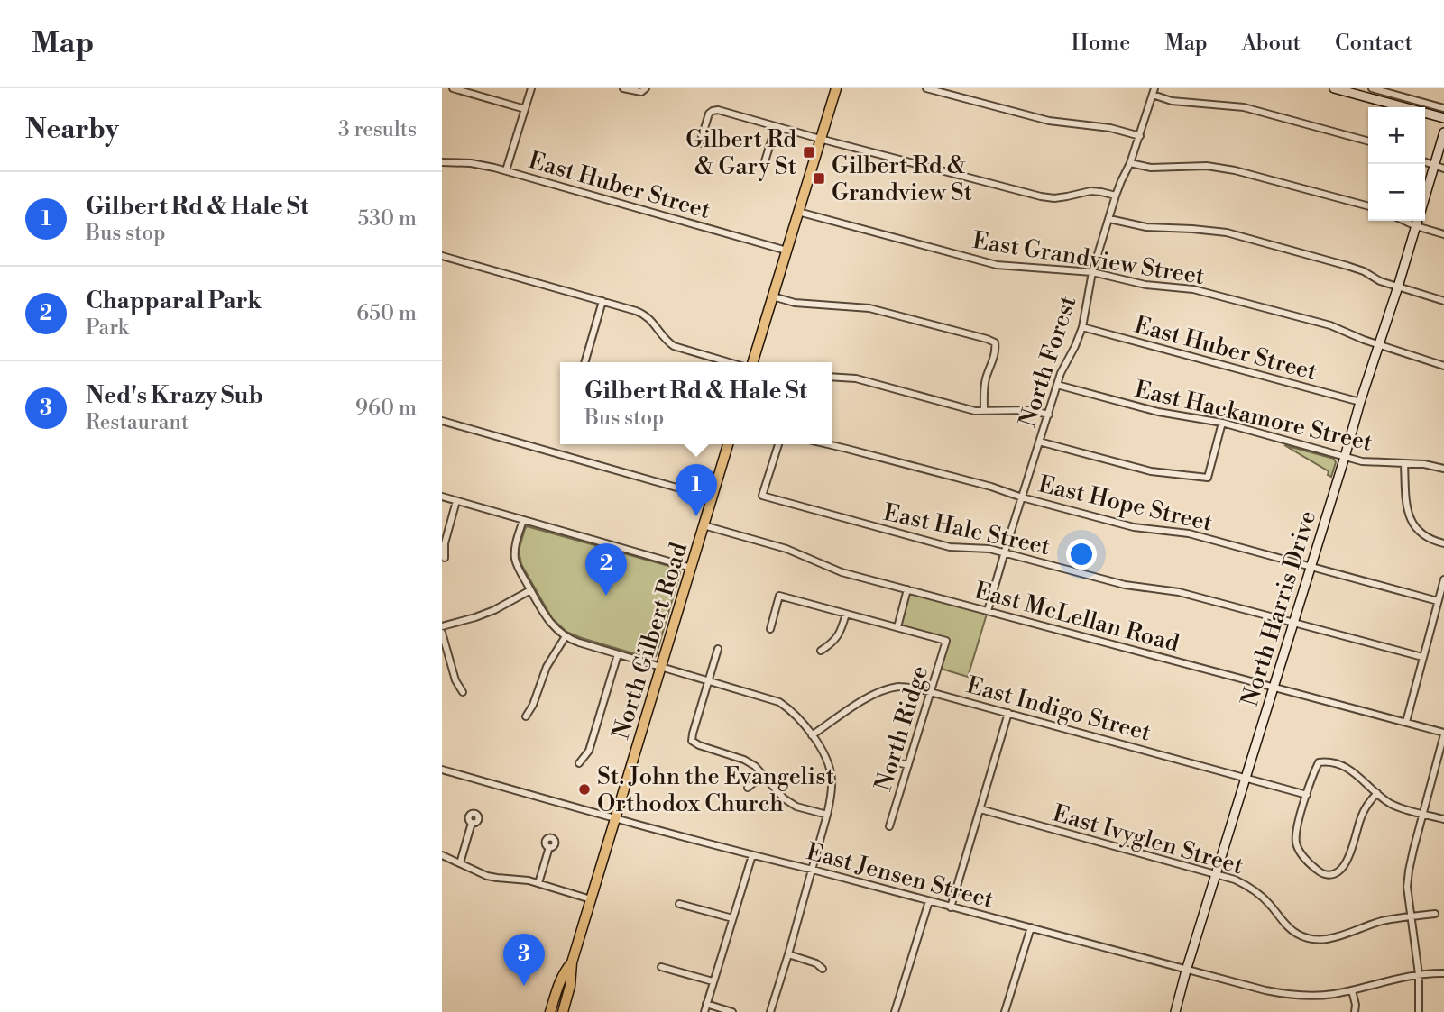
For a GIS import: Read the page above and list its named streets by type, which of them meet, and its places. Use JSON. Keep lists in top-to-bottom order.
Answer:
{
  "streets": {
    "main road": ["North Gilbert Road"],
    "street": [
      "East Huber Street",
      "East Grandview Street",
      "North Forest",
      "East Hackamore Street",
      "East Hope Street",
      "East Hale Street",
      "North Harris Drive",
      "East McLellan Road",
      "East Indigo Street",
      "North Ridge",
      "East Ivyglen Street",
      "East Jensen Street"
    ]
  },
  "crossings": [
    ["East Huber Street", "North Forest"],
    ["East Huber Street", "North Harris Drive"],
    ["East Grandview Street", "North Forest"],
    ["East Grandview Street", "North Harris Drive"],
    ["North Forest", "East Hackamore Street"],
    ["North Forest", "East Hope Street"],
    ["North Forest", "East Hale Street"],
    ["North Forest", "East McLellan Road"],
    ["East Hackamore Street", "North Harris Drive"],
    ["East Hope Street", "North Harris Drive"],
    ["East Hale Street", "North Harris Drive"],
    ["North Harris Drive", "East McLellan Road"],
    ["North Harris Drive", "East Indigo Street"],
    ["North Harris Drive", "East Ivyglen Street"],
    ["North Harris Drive", "East Jensen Street"],
    ["East McLellan Road", "North Gilbert Road"],
    ["North Gilbert Road", "East Jensen Street"],
    ["East Indigo Street", "North Ridge"]
  ],
  "places": {
    "transit": ["Gilbert Rd & Gary St", "Gilbert Rd & Grandview St"],
    "other": ["St. John the Evangelist Orthodox Church"]
  },
  "page": {
    "header": "Map",
    "nav": [
      "Home",
      "Map",
      "About",
      "Contact"
    ],
    "heading": ["Nearby", "3 results"],
    "map_buttons": ["+", "−"],
    "list": [
      {
        "mark": "1",
        "name": "Gilbert Rd & Hale St",
        "note": "Bus stop",
        "value": "530 m"
      },
      {
        "mark": "2",
        "name": "Chapparal Park",
        "note": "Park",
        "value": "650 m"
      },
      {
        "mark": "3",
        "name": "Ned's Krazy Sub",
        "note": "Restaurant",
        "value": "960 m"
      }
    ],
    "popup": ["Gilbert Rd & Hale St", "Bus stop"],
    "pins": ["1", "2", "3"]
  }
}
